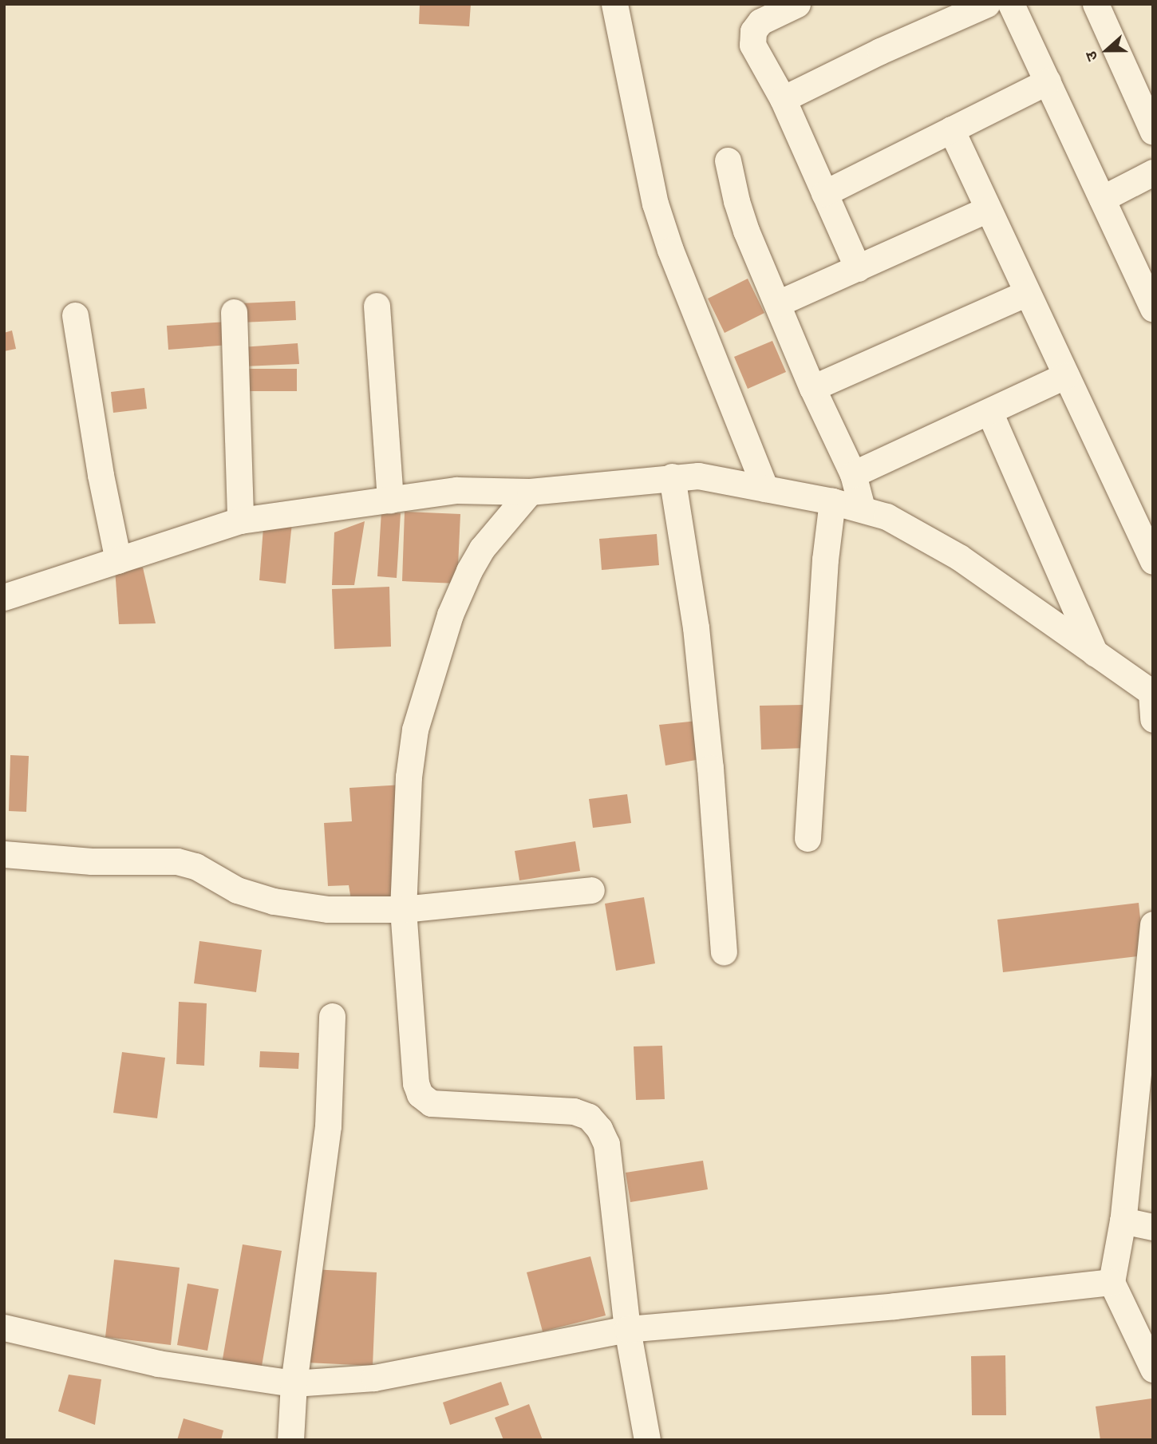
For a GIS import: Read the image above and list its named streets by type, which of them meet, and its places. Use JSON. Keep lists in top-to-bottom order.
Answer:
{
  "north": "left"
}
